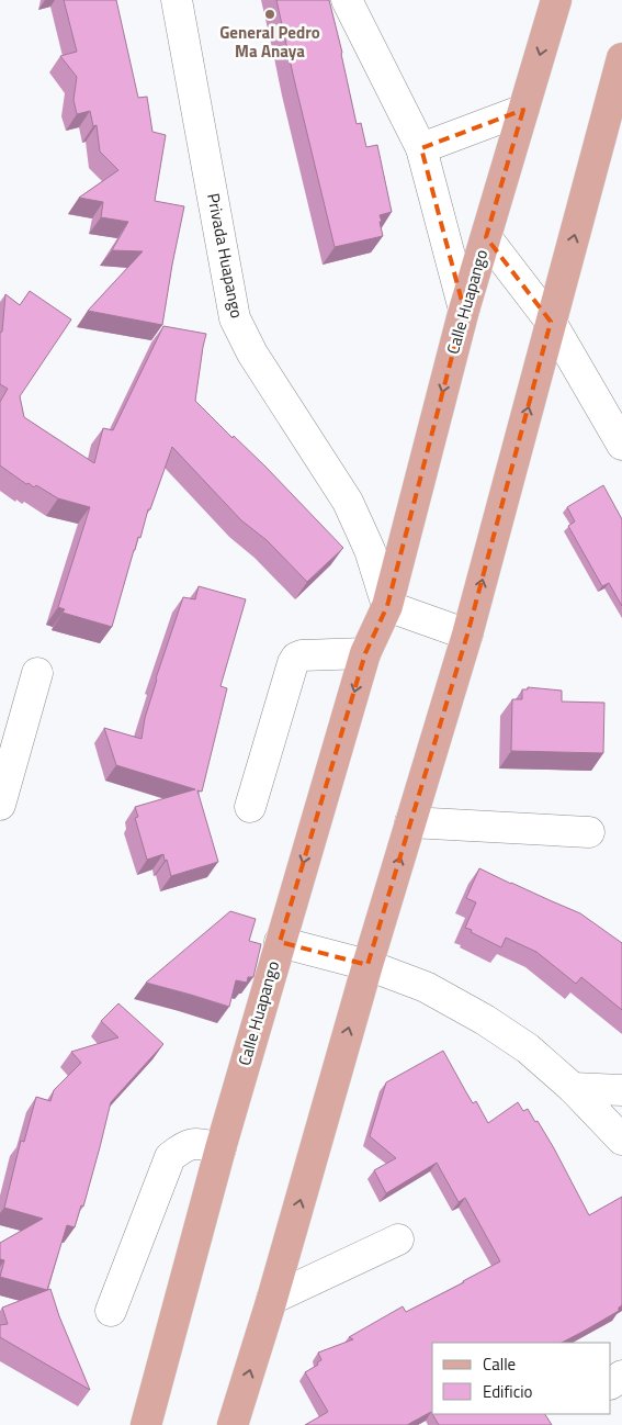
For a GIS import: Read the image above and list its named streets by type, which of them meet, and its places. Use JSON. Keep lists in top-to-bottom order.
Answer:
{
  "streets": {
    "main road": ["Calle Huapango"],
    "street": ["Privada Huapango"]
  },
  "crossings": [
    ["Privada Huapango", "Calle Huapango"]
  ],
  "places": ["General Pedro Ma Anaya"],
  "legend": ["Calle", "Edificio"]
}
